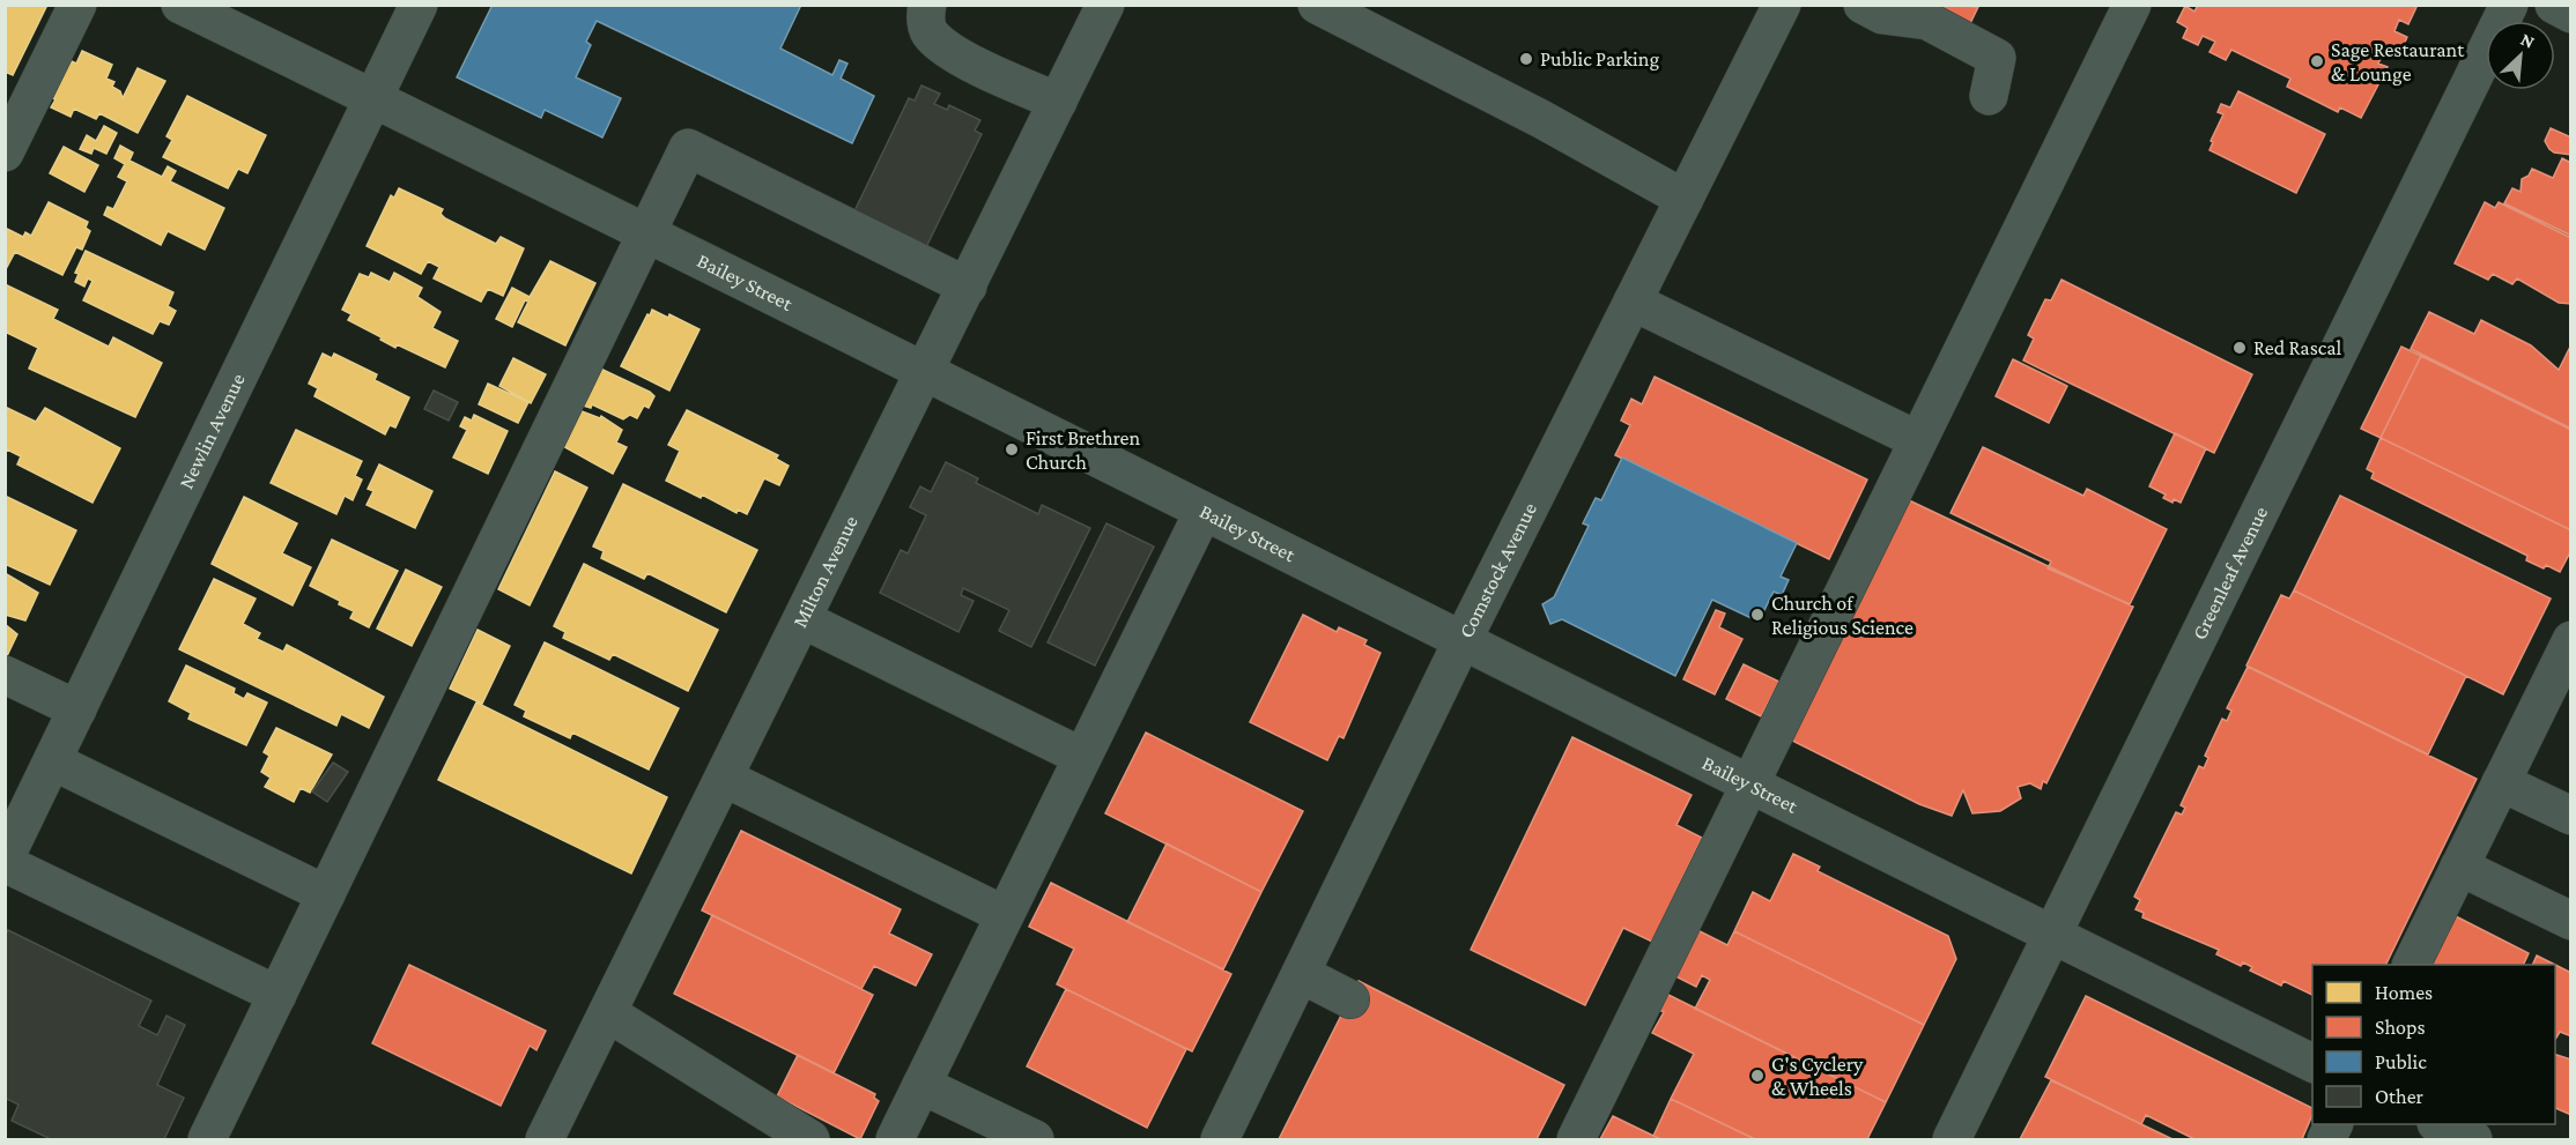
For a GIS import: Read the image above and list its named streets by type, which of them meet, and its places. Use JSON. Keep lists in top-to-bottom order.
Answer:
{
  "streets": {
    "street": [
      "Bailey Street",
      "Newlin Avenue",
      "Comstock Avenue",
      "Milton Avenue",
      "Greenleaf Avenue"
    ]
  },
  "crossings": [
    ["Bailey Street", "Newlin Avenue"],
    ["Bailey Street", "Comstock Avenue"],
    ["Bailey Street", "Milton Avenue"],
    ["Bailey Street", "Greenleaf Avenue"]
  ],
  "places": [
    "Public Parking",
    "Sage Restaurant & Lounge",
    "Red Rascal",
    "First Brethren Church",
    "Church of Religious Science",
    "G's Cyclery & Wheels"
  ],
  "legend": [
    "Homes",
    "Shops",
    "Public",
    "Other"
  ],
  "north": "top right"
}
